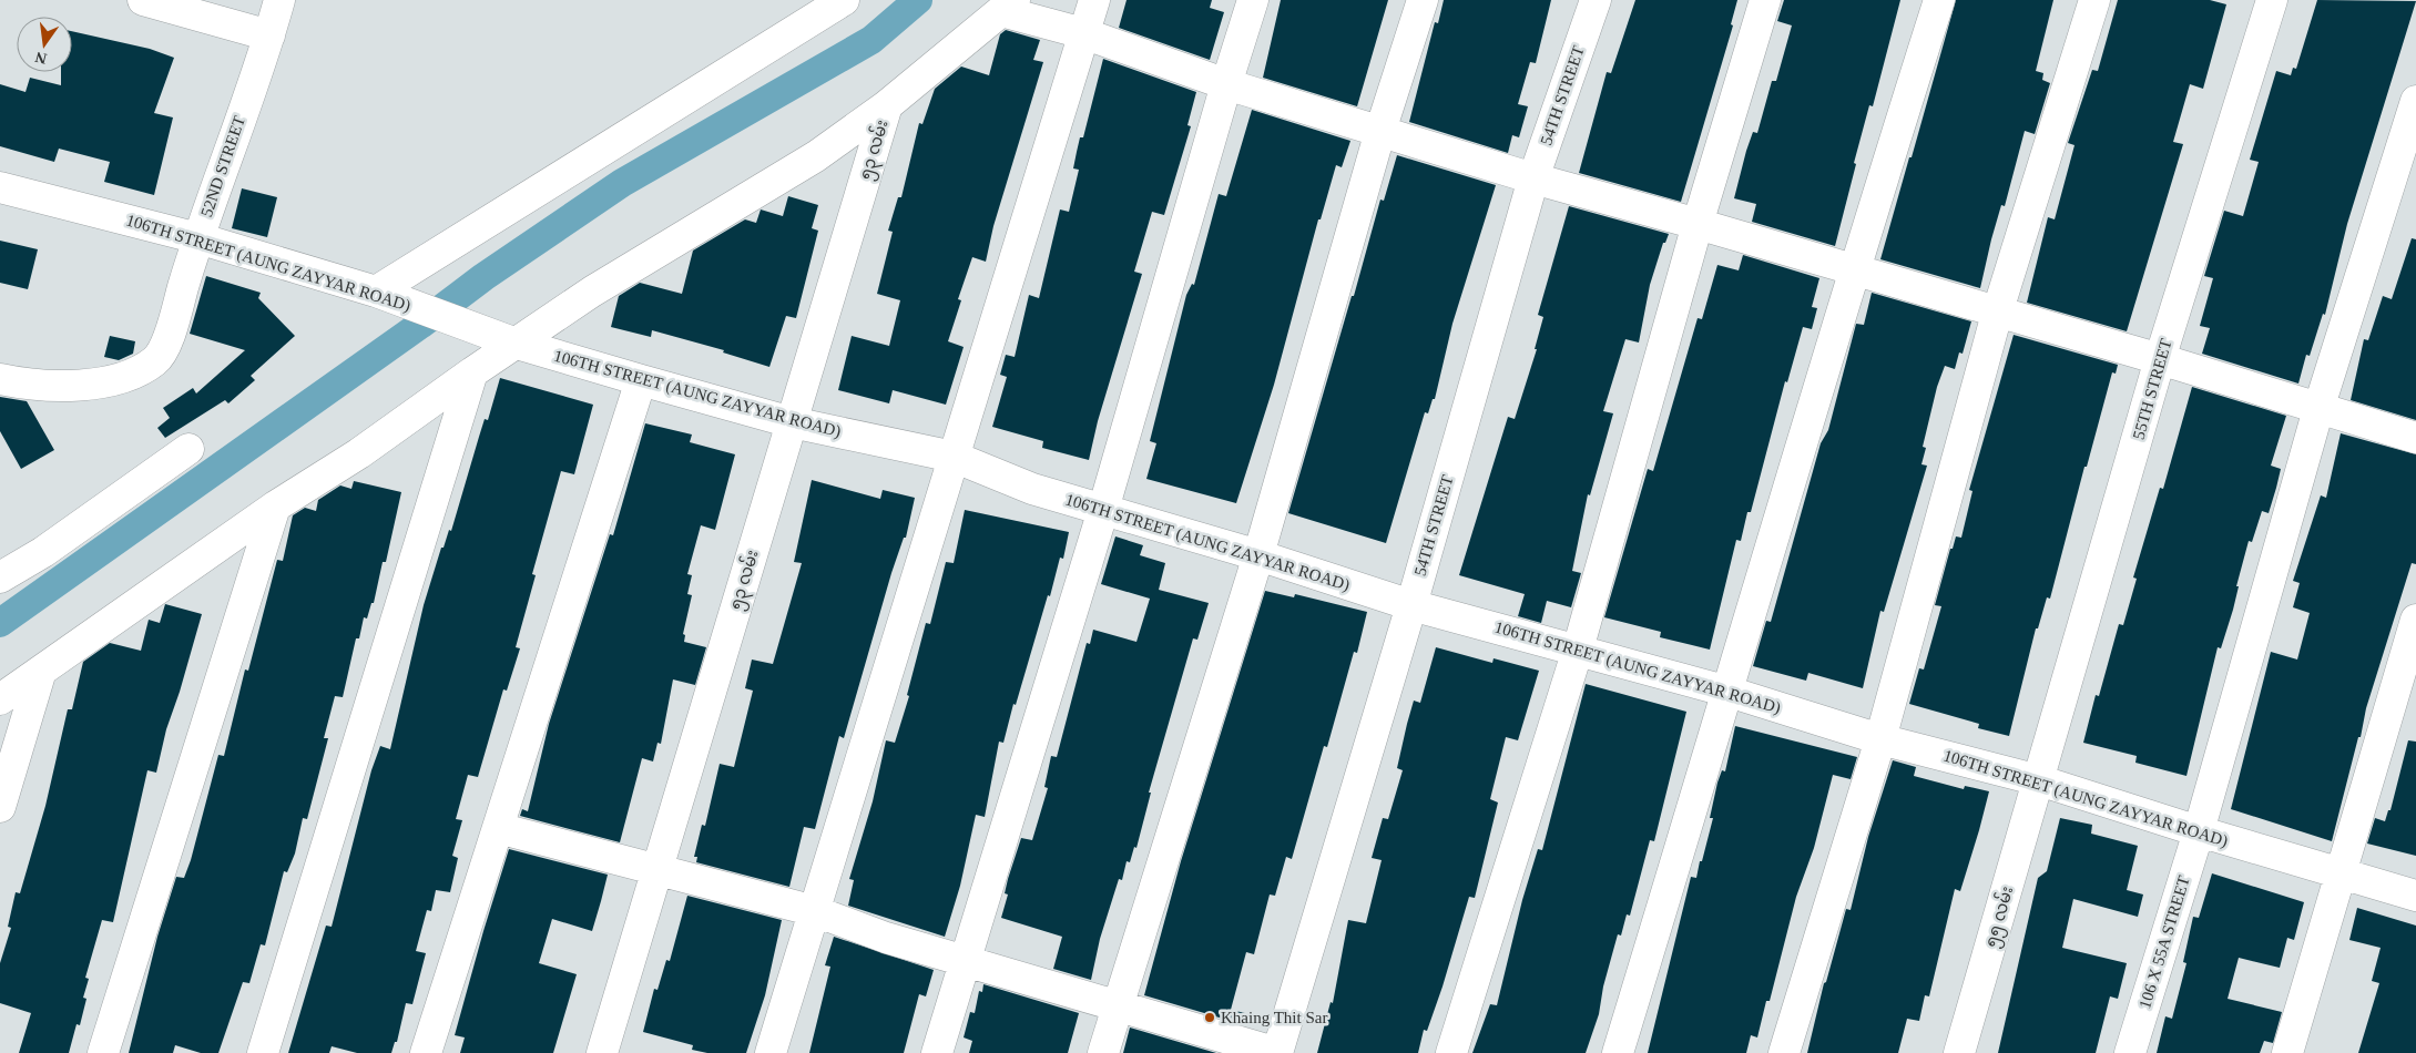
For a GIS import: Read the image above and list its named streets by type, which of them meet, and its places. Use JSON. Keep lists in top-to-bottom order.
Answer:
{
  "streets": {
    "street": [
      "54TH STREET",
      "၅၃ လမ်း",
      "52ND STREET",
      "106TH STREET (AUNG ZAYYAR ROAD)",
      "55TH STREET",
      "၅၅ လမ်း",
      "106 X 55A STREET"
    ]
  },
  "crossings": [
    ["54TH STREET", "106TH STREET (AUNG ZAYYAR ROAD)"],
    ["၅၃ လမ်း", "106TH STREET (AUNG ZAYYAR ROAD)"],
    ["52ND STREET", "106TH STREET (AUNG ZAYYAR ROAD)"],
    ["106TH STREET (AUNG ZAYYAR ROAD)", "55TH STREET"],
    ["106TH STREET (AUNG ZAYYAR ROAD)", "၅၅ လမ်း"],
    ["106TH STREET (AUNG ZAYYAR ROAD)", "106 X 55A STREET"],
    ["55TH STREET", "၅၅ လမ်း"]
  ],
  "places": ["Khaing Thit Sar"],
  "north": "bottom"
}
